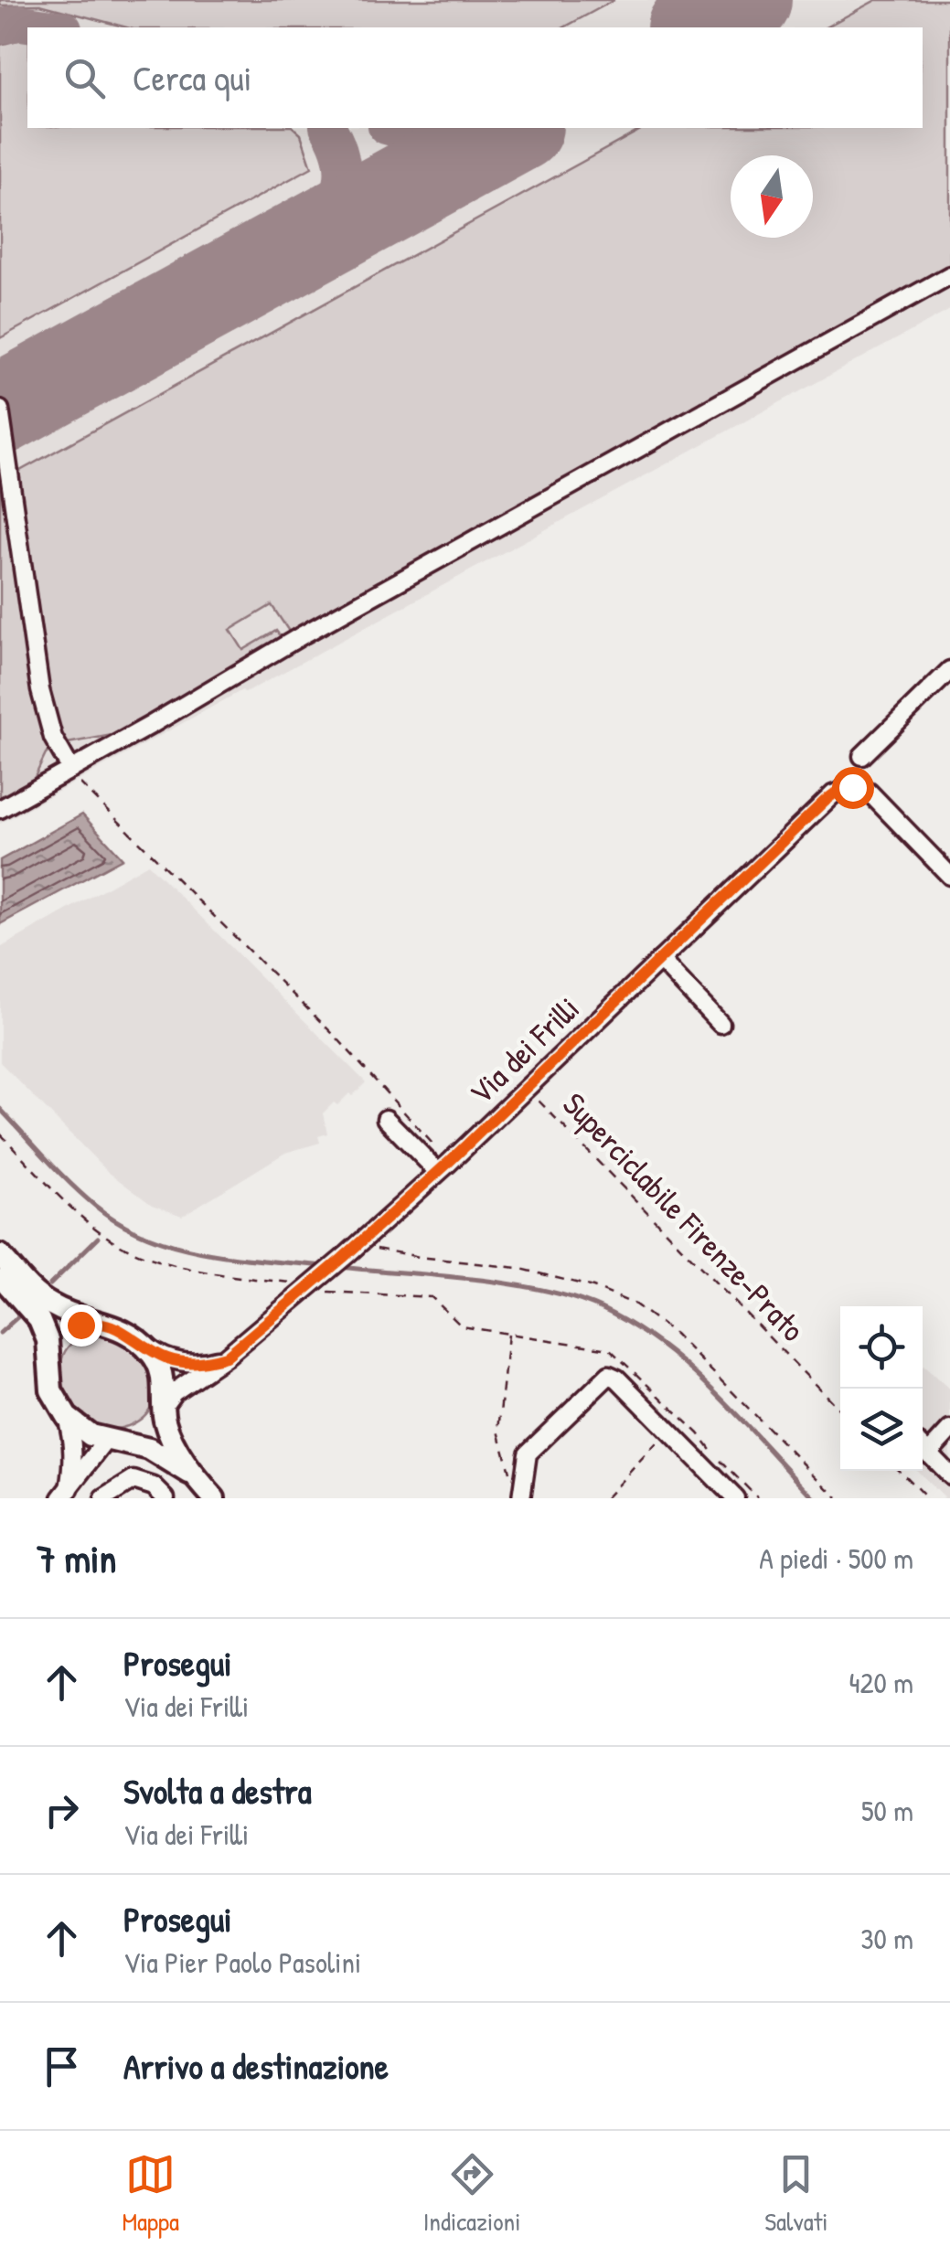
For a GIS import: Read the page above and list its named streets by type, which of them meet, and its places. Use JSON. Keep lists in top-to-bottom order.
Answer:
{
  "streets": {
    "street": ["Via dei Frilli"],
    "path": ["Superciclabile Firenze-Prato"]
  },
  "crossings": [
    ["Via dei Frilli", "Superciclabile Firenze-Prato"]
  ],
  "north": "bottom",
  "page": {
    "search": "Cerca qui",
    "heading": ["7 min", "A piedi · 500 m"],
    "list": [
      ["Prosegui", "Via dei Frilli", "420 m"],
      ["Svolta a destra", "Via dei Frilli", "50 m"],
      ["Prosegui", "Via Pier Paolo Pasolini", "30 m"],
      "Arrivo a destinazione"
    ],
    "nav": ["Mappa", "Indicazioni", "Salvati"]
  }
}
